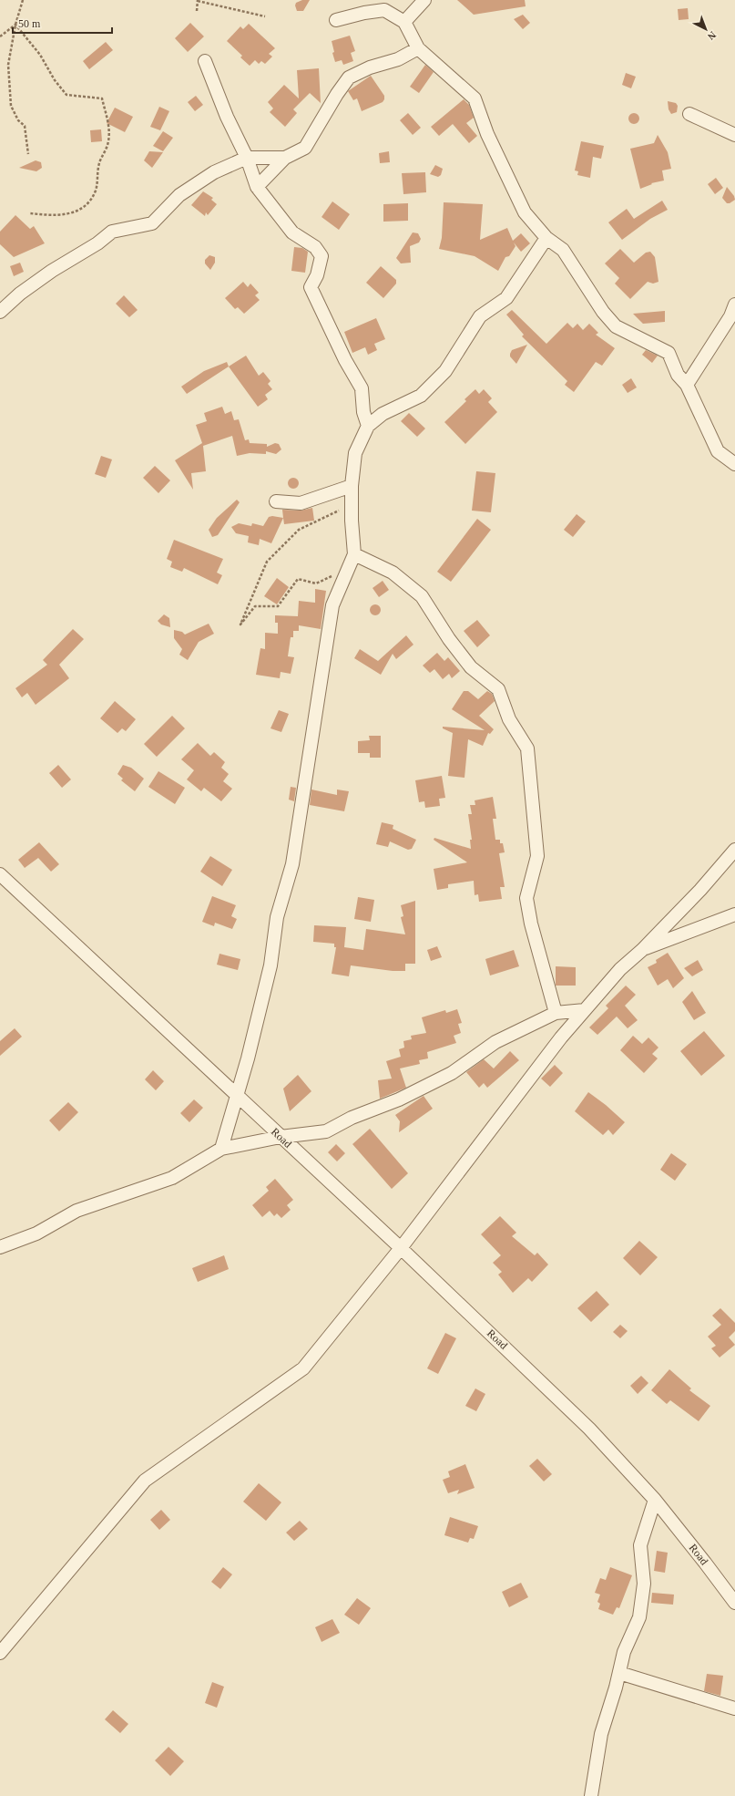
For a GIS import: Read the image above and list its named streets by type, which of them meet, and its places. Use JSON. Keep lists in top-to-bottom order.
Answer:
{
  "streets": {
    "street": ["Road"]
  },
  "scale_bar": "50 m",
  "north": "bottom right"
}
